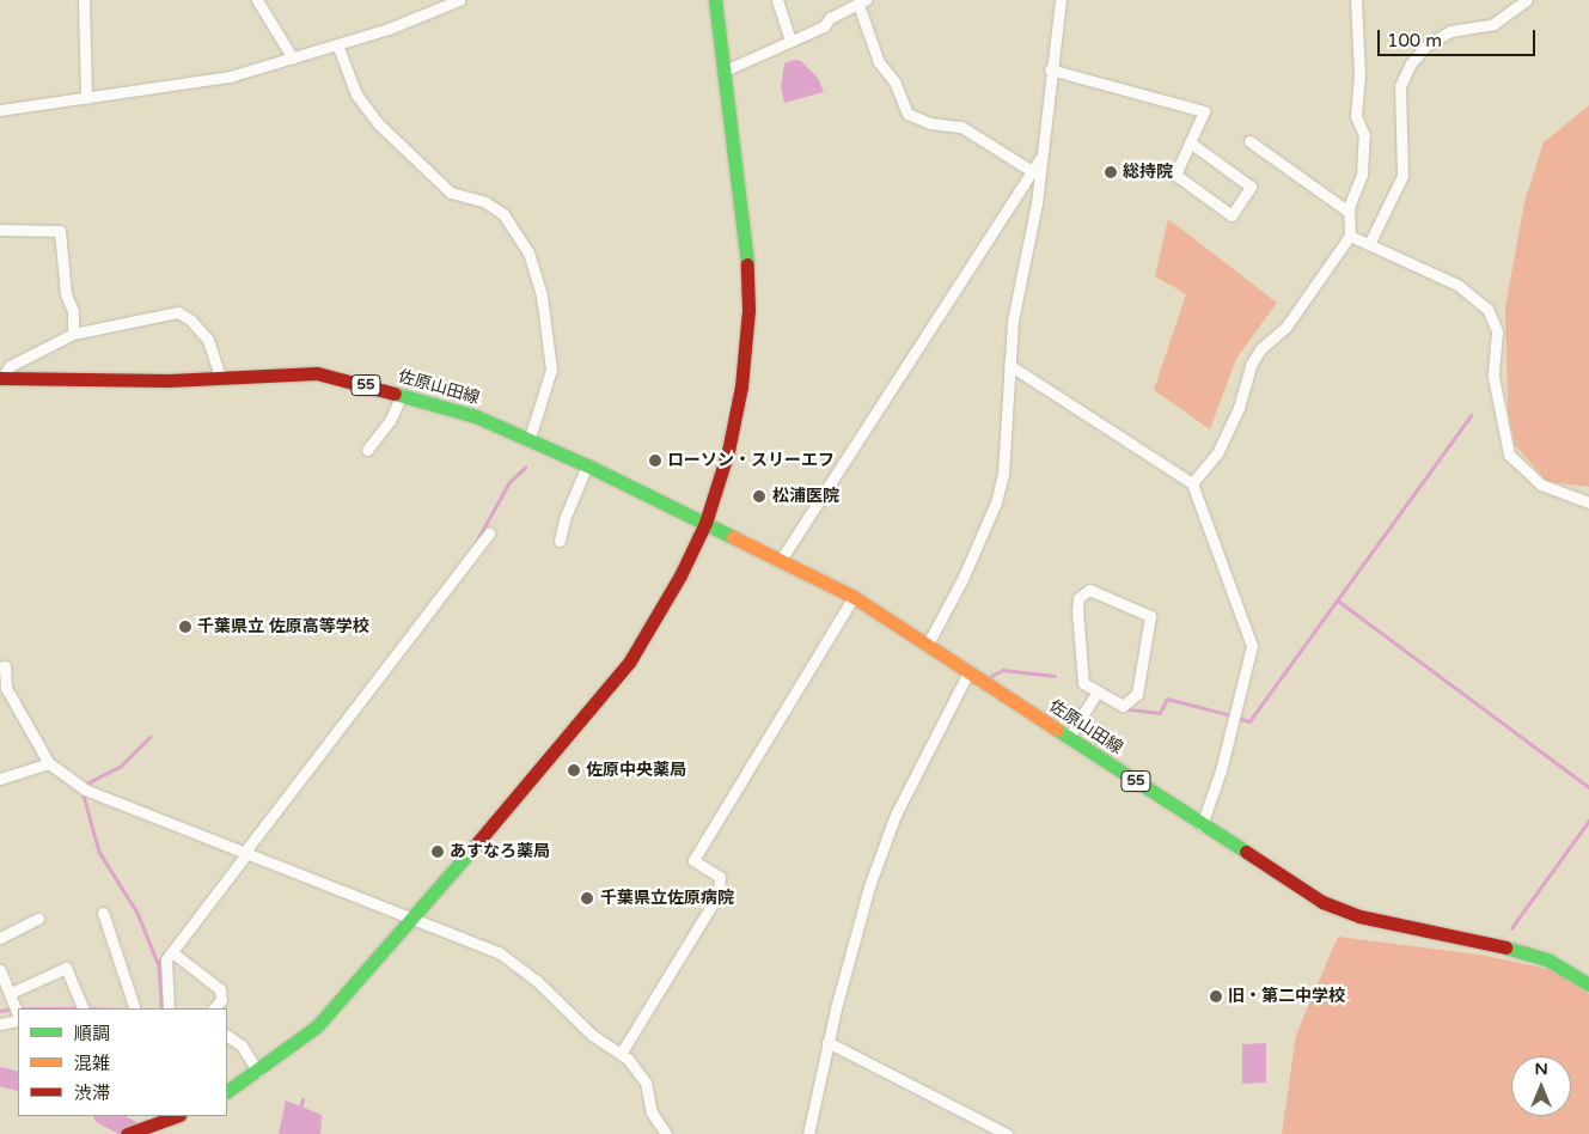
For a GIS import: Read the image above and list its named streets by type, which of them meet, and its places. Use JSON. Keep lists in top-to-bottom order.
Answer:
{
  "streets": {
    "main road": ["55", "佐原山田線"]
  },
  "places": [
    "総持院",
    "ローソン・スリーエフ",
    "松浦医院",
    "千葉県立 佐原高等学校",
    "佐原中央薬局",
    "あすなろ薬局",
    "千葉県立佐原病院",
    "旧・第二中学校"
  ],
  "legend": ["順調", "混雑", "渋滞"],
  "scale_bar": "100 m",
  "north": "top"
}
